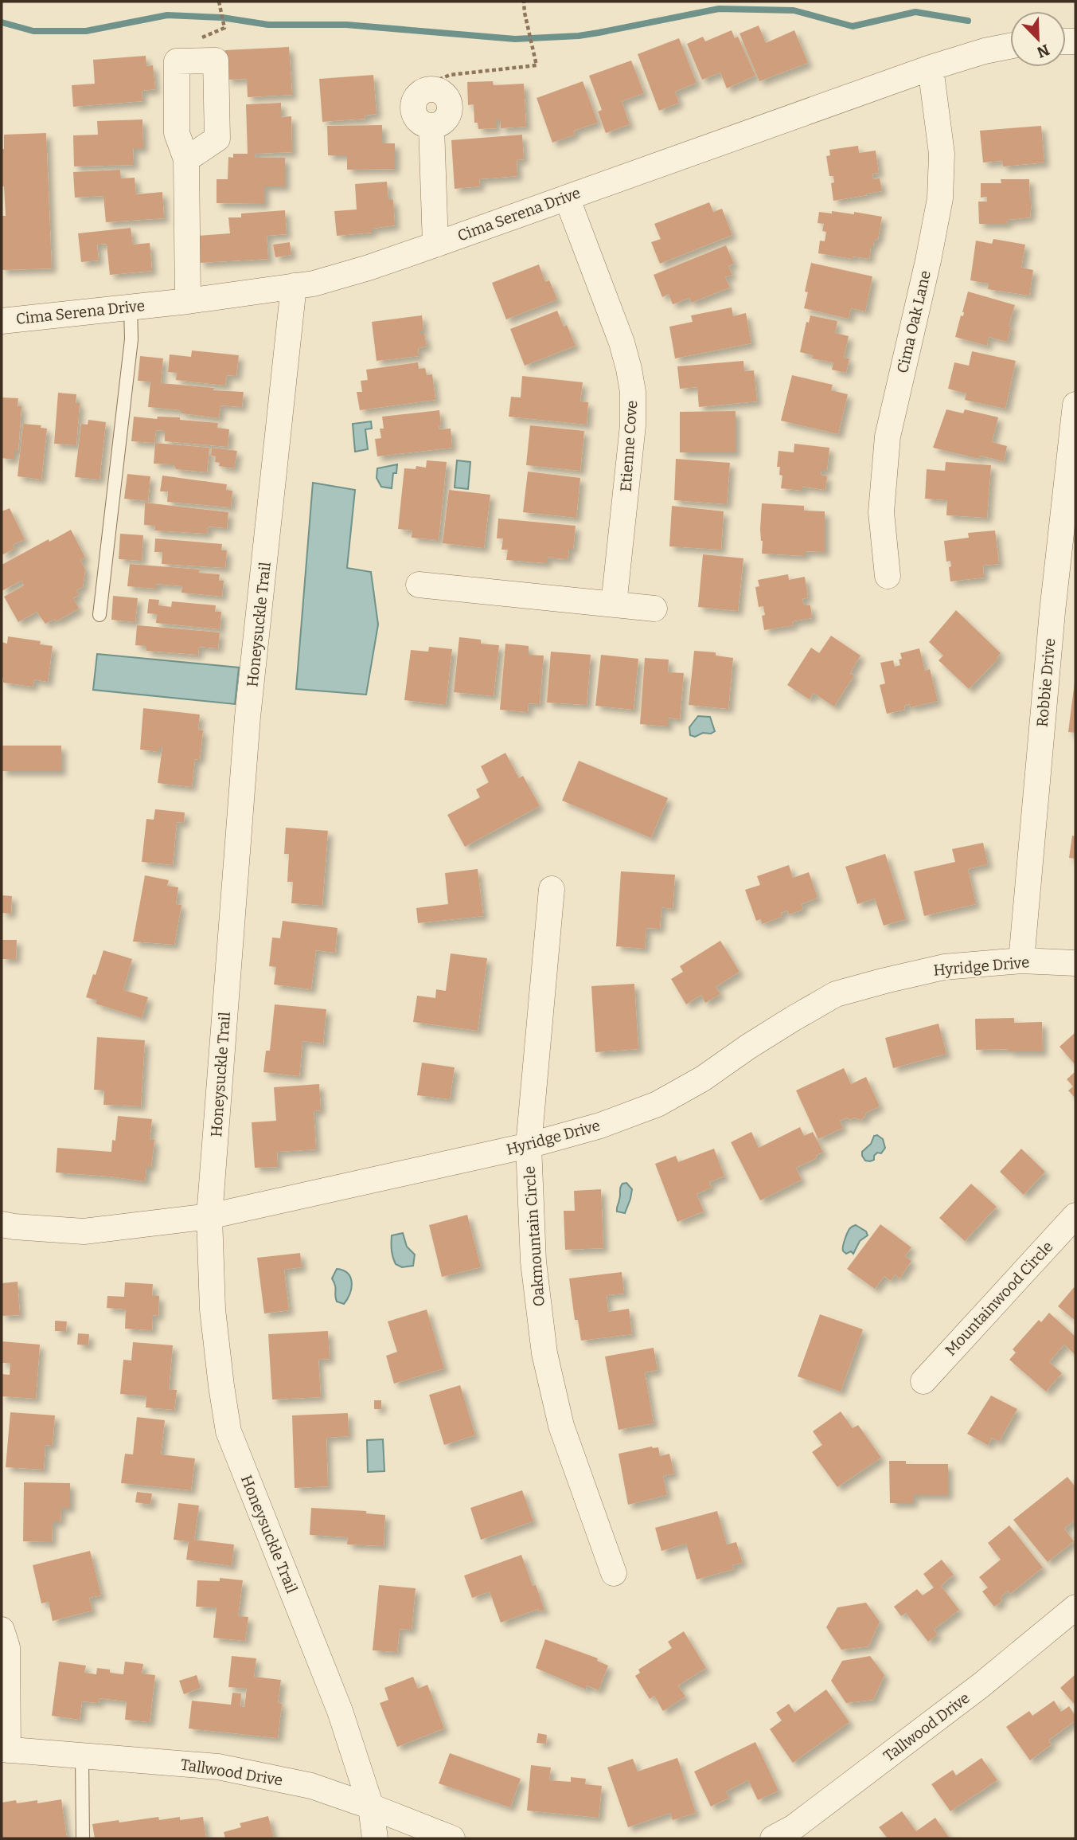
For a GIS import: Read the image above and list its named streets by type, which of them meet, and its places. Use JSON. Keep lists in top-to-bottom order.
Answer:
{
  "streets": {
    "street": [
      "Cima Serena Drive",
      "Cima Oak Lane",
      "Etienne Cove",
      "Honeysuckle Trail",
      "Robbie Drive",
      "Hyridge Drive",
      "Oakmountain Circle",
      "Mountainwood Circle",
      "Tallwood Drive"
    ]
  },
  "crossings": [
    ["Cima Serena Drive", "Cima Oak Lane"],
    ["Cima Serena Drive", "Etienne Cove"],
    ["Cima Serena Drive", "Honeysuckle Trail"],
    ["Honeysuckle Trail", "Hyridge Drive"],
    ["Honeysuckle Trail", "Tallwood Drive"],
    ["Robbie Drive", "Hyridge Drive"],
    ["Hyridge Drive", "Oakmountain Circle"]
  ],
  "north": "bottom right"
}
